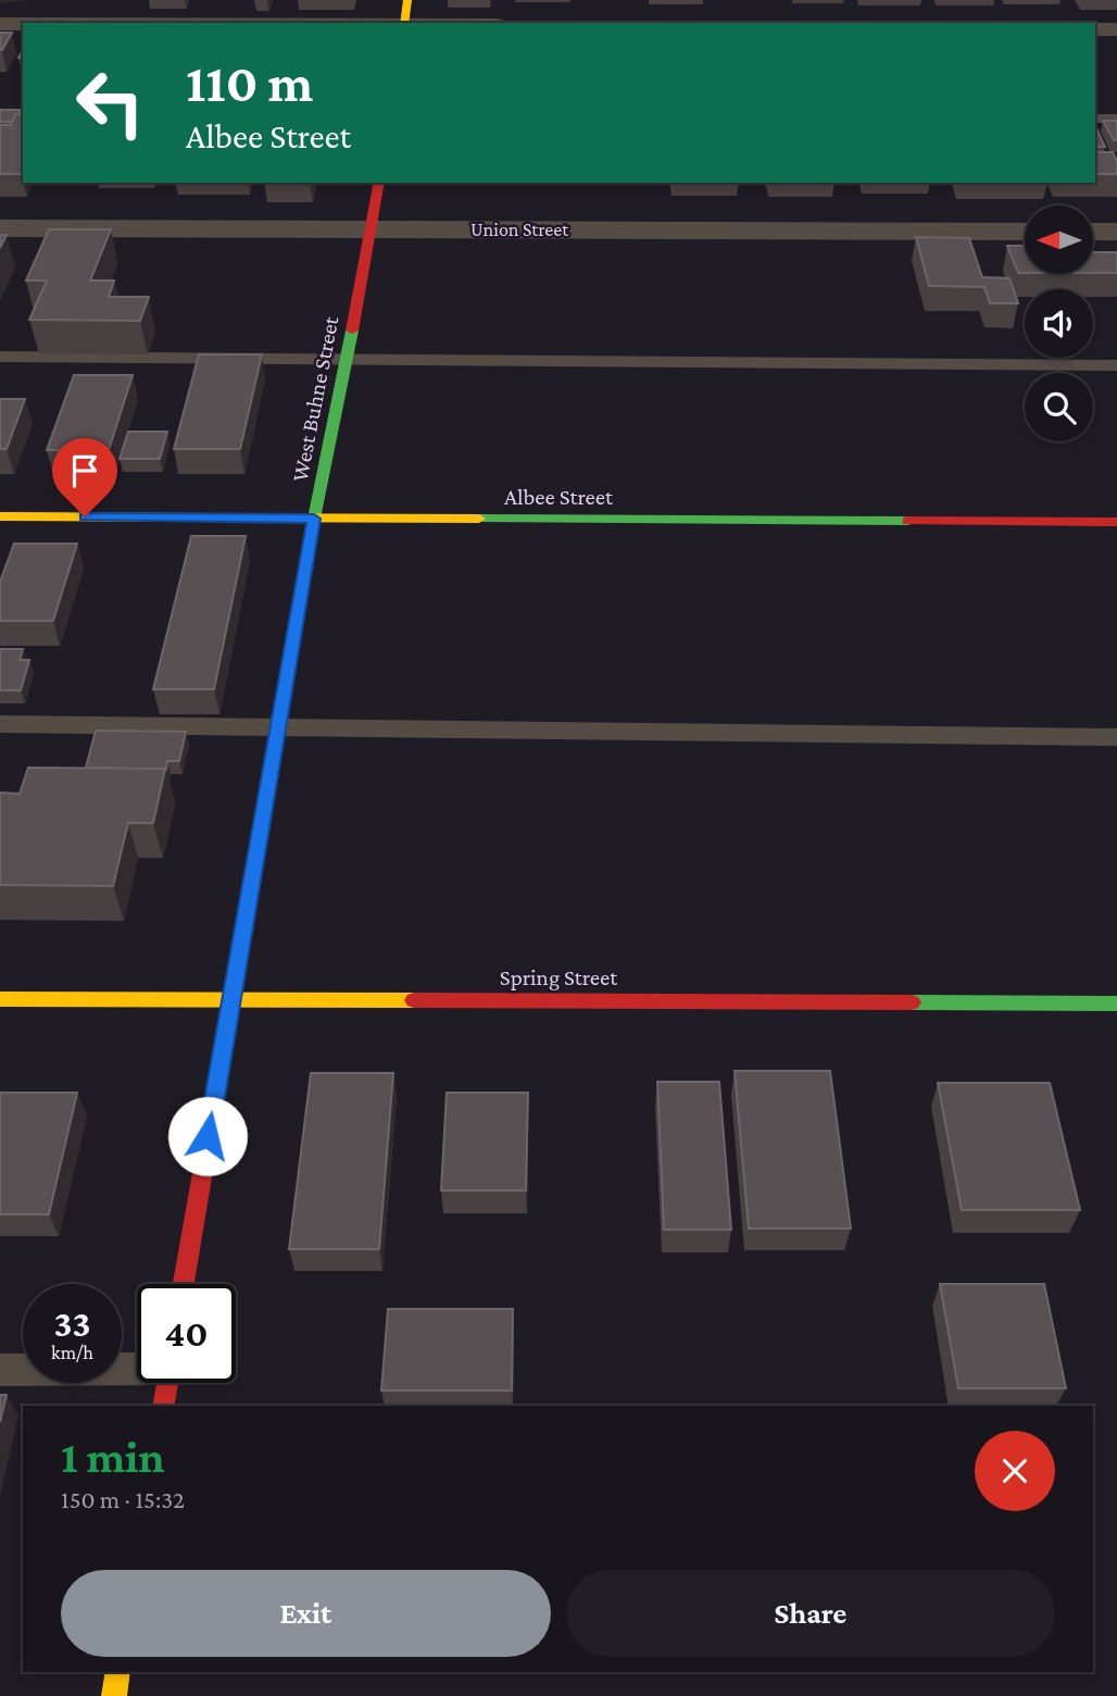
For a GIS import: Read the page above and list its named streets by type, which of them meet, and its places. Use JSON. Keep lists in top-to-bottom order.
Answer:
{
  "streets": {
    "street": [
      "Union Street",
      "West Buhne Street",
      "Albee Street",
      "Spring Street"
    ]
  },
  "crossings": [
    ["Union Street", "West Buhne Street"],
    ["West Buhne Street", "Albee Street"],
    ["West Buhne Street", "Spring Street"]
  ],
  "north": "left",
  "page": {
    "turn": ["110 m", "Albee Street"],
    "speed": "33 km/h",
    "limit": "40",
    "heading": ["1 min", "150 m · 15:32"],
    "buttons": ["Exit", "Share"]
  }
}
